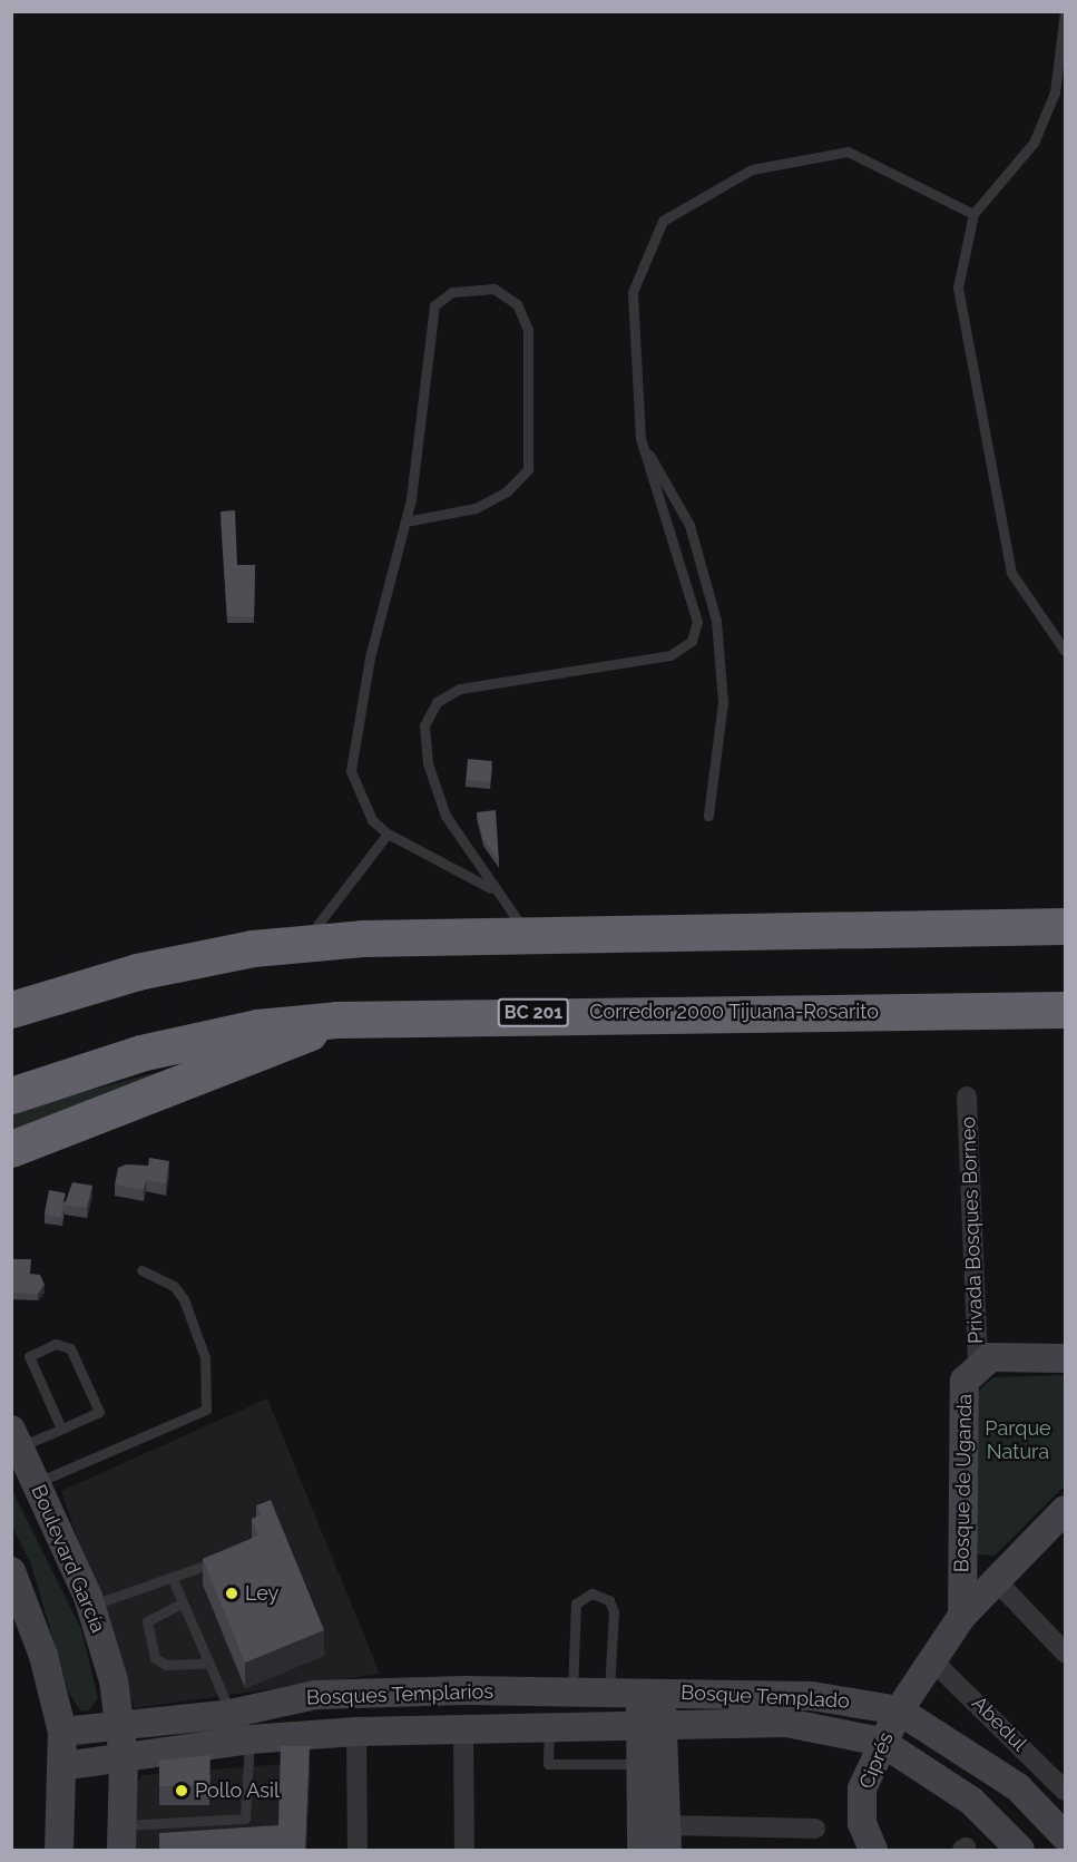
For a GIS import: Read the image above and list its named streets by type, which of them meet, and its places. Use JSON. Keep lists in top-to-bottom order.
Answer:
{
  "streets": {
    "highway": ["Corredor 2000 Tijuana-Rosarito", "BC 201"],
    "main road": [
      "Bosque de Uganda",
      "Boulevard García",
      "Bosques Templarios",
      "Bosque Templado",
      "Ciprés"
    ],
    "street": ["Privada Bosques Borneo", "Abedul"]
  },
  "crossings": [
    ["Privada Bosques Borneo", "Bosque de Uganda"],
    ["Bosque de Uganda", "Ciprés"],
    ["Boulevard García", "Bosques Templarios"],
    ["Bosques Templarios", "Bosque Templado"],
    ["Bosque Templado", "Ciprés"],
    ["Abedul", "Ciprés"]
  ],
  "parks": ["Parque Natura"],
  "places": ["Ley", "Pollo Asil"]
}
